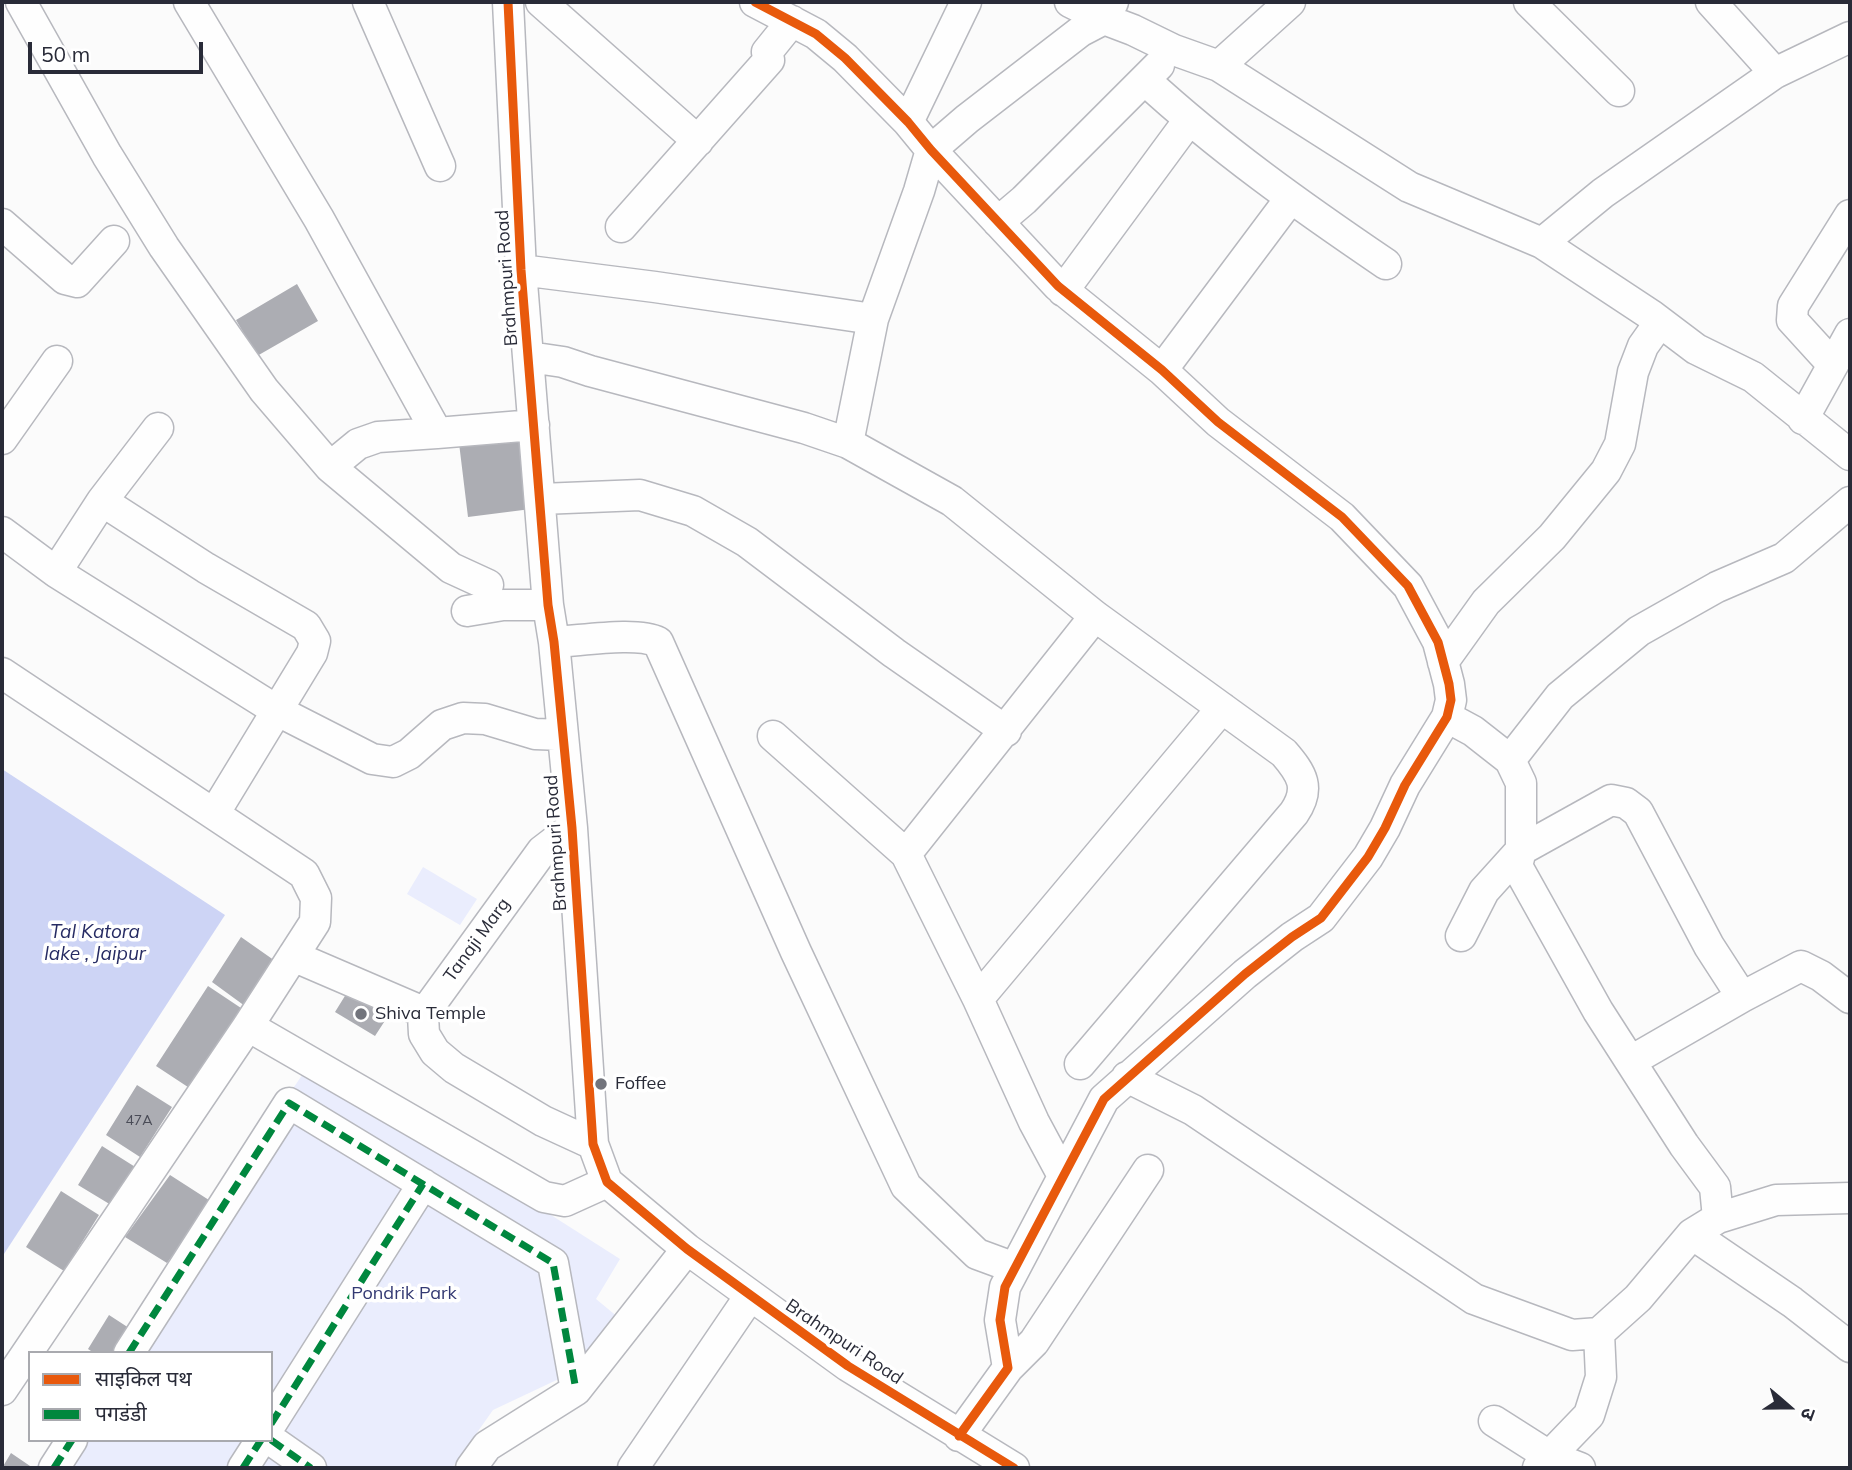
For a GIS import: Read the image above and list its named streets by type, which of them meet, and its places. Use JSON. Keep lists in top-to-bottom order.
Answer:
{
  "streets": {
    "street": ["Brahmpuri Road", "Tanaji Marg"]
  },
  "crossings": [
    ["Brahmpuri Road", "Tanaji Marg"]
  ],
  "water": ["Tal Katora lake , Jaipur"],
  "parks": ["Pondrik Park"],
  "places": ["Shiva Temple", "Foffee"],
  "house_numbers": ["47A"],
  "legend": ["साइकिल पथ", "पगडंडी"],
  "scale_bar": "50 m",
  "north": "right"
}
